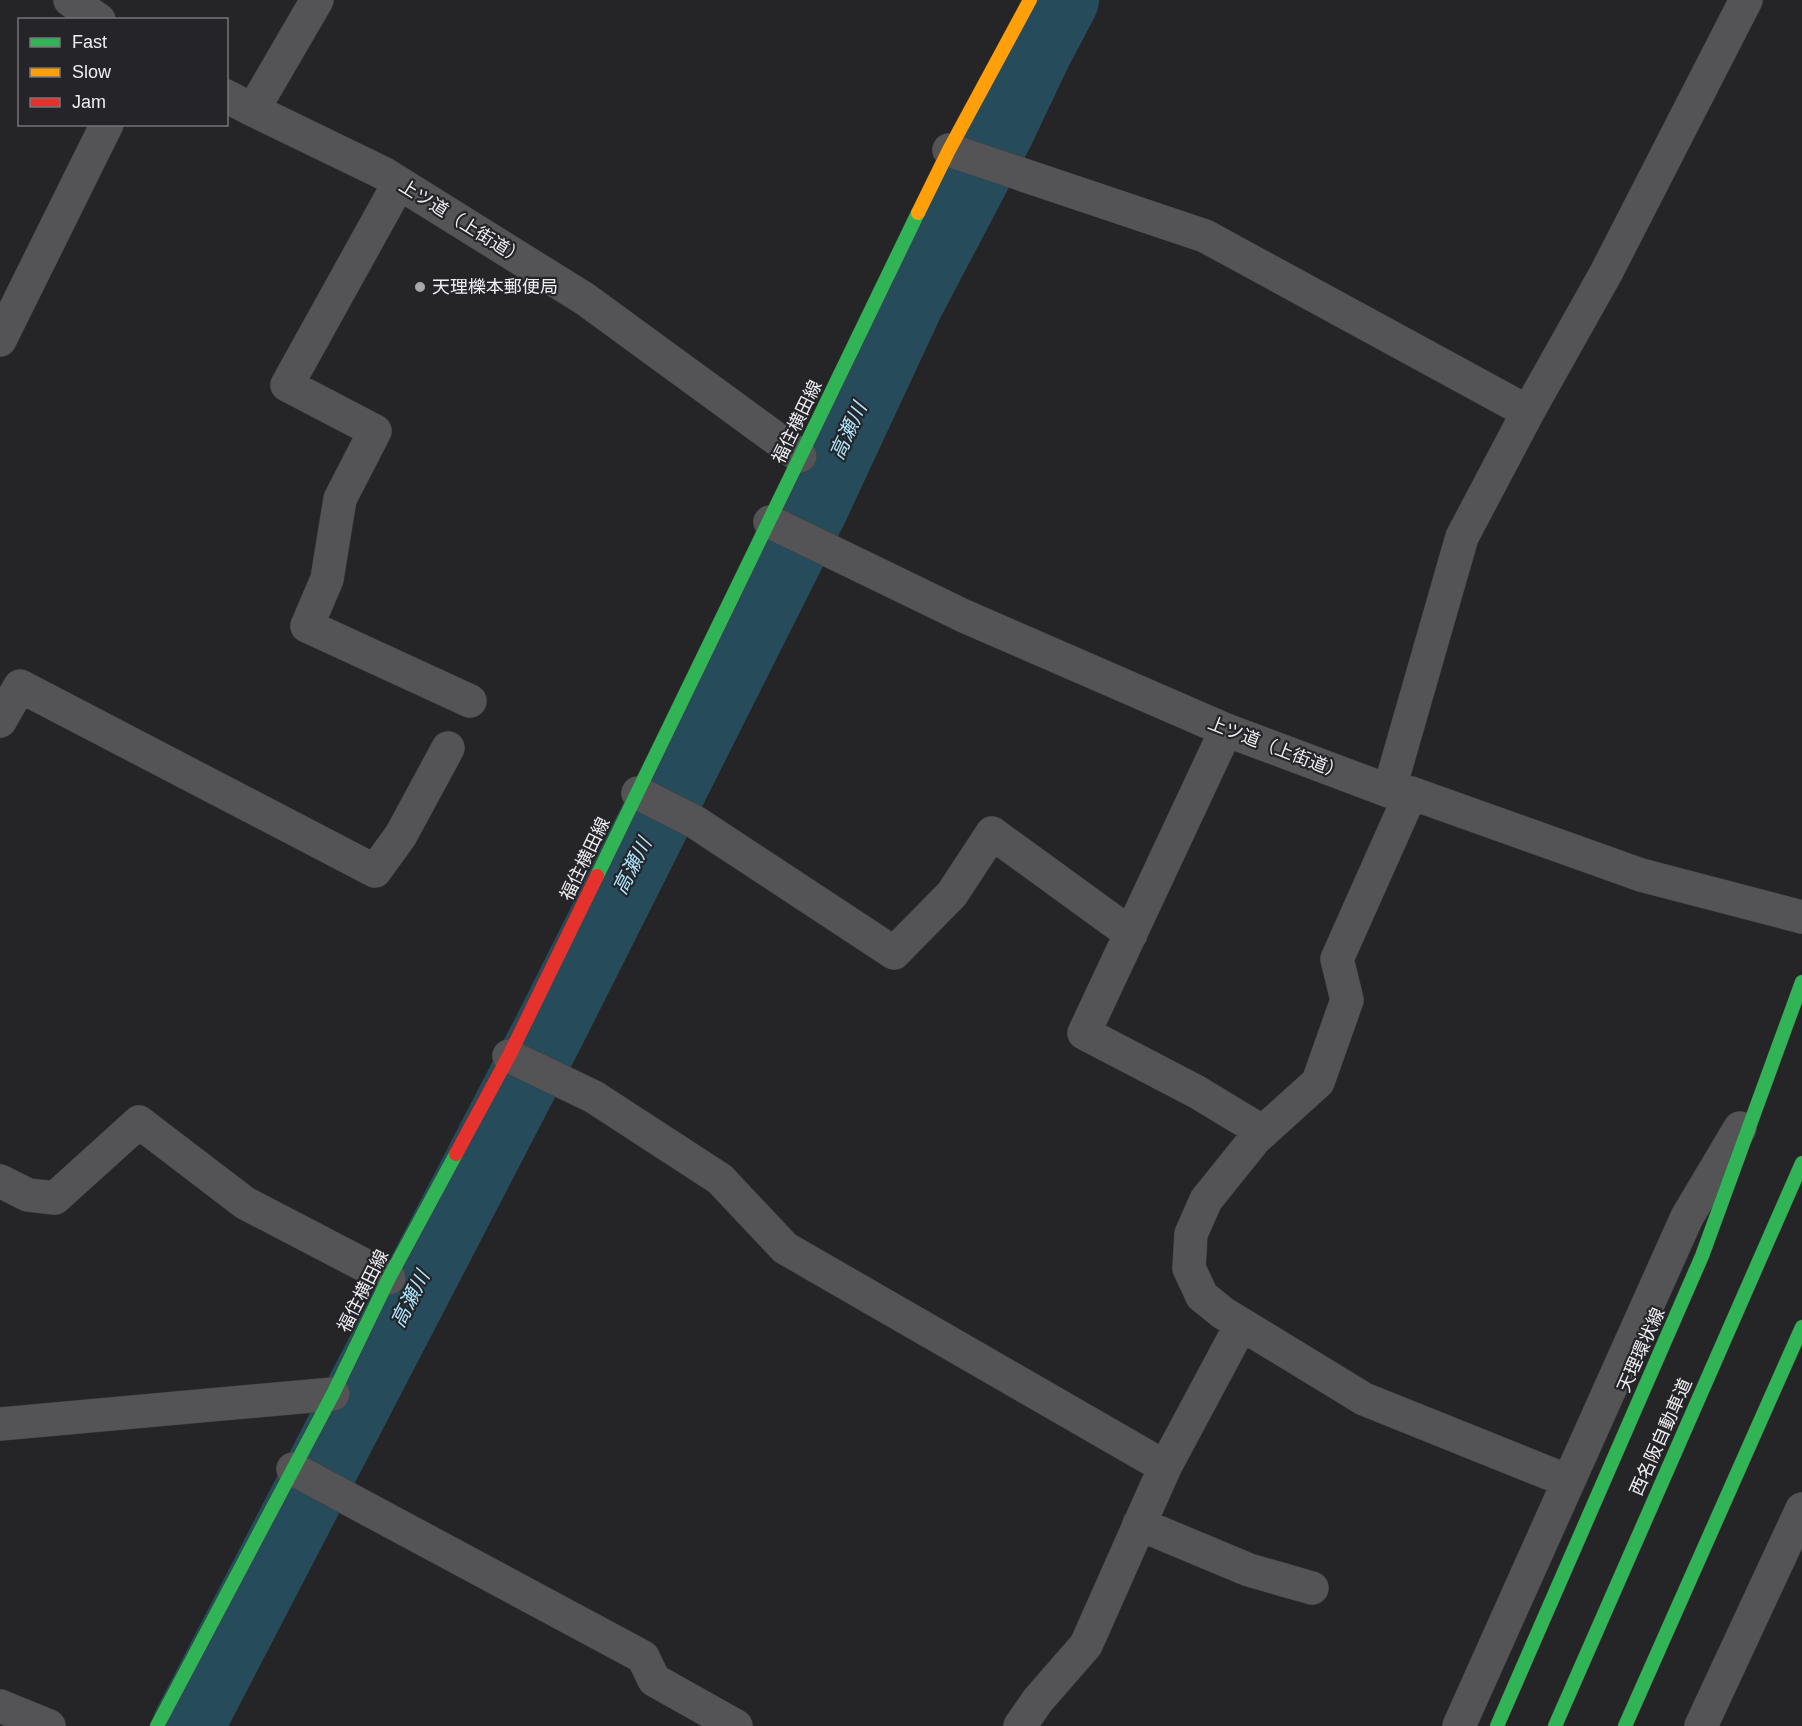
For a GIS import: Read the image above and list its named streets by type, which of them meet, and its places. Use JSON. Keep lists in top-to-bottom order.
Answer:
{
  "streets": {
    "main road": ["福住横田線", "天理環状線", "西名阪自動車道"],
    "street": ["上ツ道（上街道）"]
  },
  "crossings": [
    ["上ツ道（上街道）", "福住横田線"]
  ],
  "water": ["高瀬川"],
  "places": ["天理櫟本郵便局"],
  "legend": ["Fast", "Slow", "Jam"]
}
